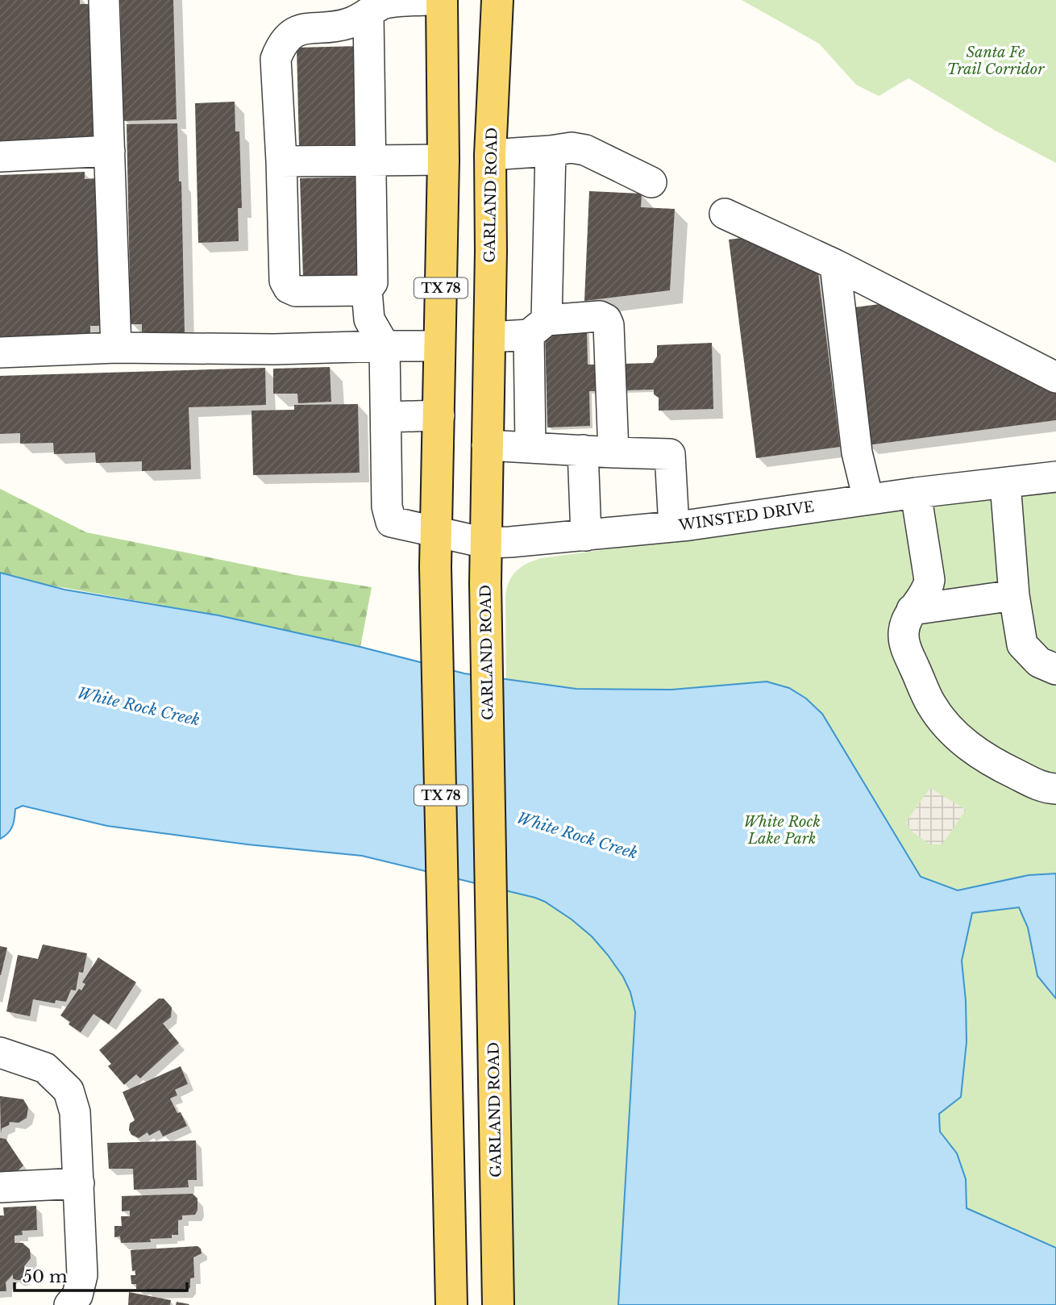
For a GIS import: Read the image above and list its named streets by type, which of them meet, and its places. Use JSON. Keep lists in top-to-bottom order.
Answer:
{
  "streets": {
    "main road": ["GARLAND ROAD", "TX 78"],
    "street": ["WINSTED DRIVE"]
  },
  "crossings": [
    ["GARLAND ROAD", "WINSTED DRIVE"],
    ["TX 78", "WINSTED DRIVE"]
  ],
  "water": ["White Rock Creek"],
  "parks": ["Santa Fe Trail Corridor", "White Rock Lake Park"],
  "scale_bar": "50 m"
}
